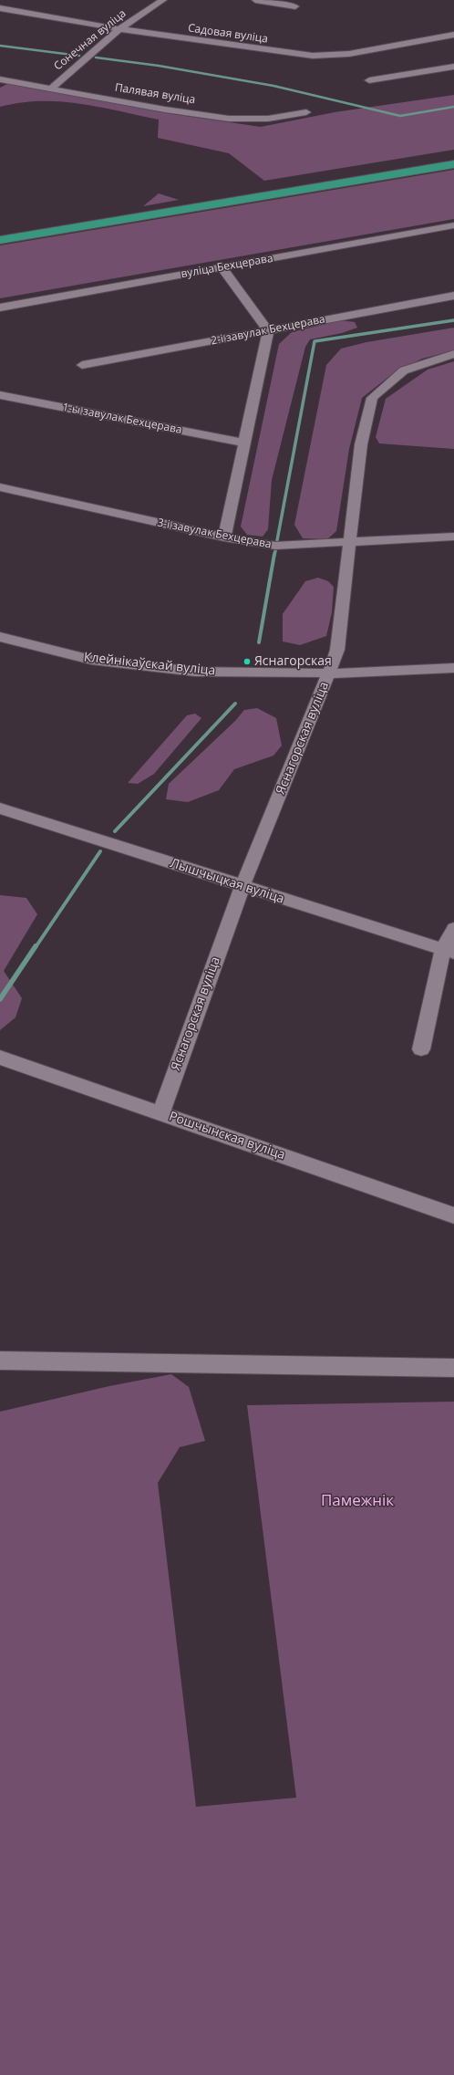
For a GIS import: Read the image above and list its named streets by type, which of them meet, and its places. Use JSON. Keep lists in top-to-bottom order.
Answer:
{
  "streets": {
    "street": [
      "Садовая вуліца",
      "Сонечная вуліца",
      "Палявая вуліца",
      "вуліца Бехцерава",
      "2-і завулак Бехцерава",
      "1-ы завулак Бехцерава",
      "3-і завулак Бехцерава",
      "Клейнікаўскай вуліца",
      "Яснагорская вуліца",
      "Лышчыцкая вуліца",
      "Рошчынская вуліца"
    ]
  },
  "crossings": [
    ["Садовая вуліца", "Сонечная вуліца"],
    ["Сонечная вуліца", "Палявая вуліца"],
    ["3-і завулак Бехцерава", "Яснагорская вуліца"],
    ["Клейнікаўскай вуліца", "Яснагорская вуліца"],
    ["Яснагорская вуліца", "Лышчыцкая вуліца"],
    ["Яснагорская вуліца", "Рошчынская вуліца"]
  ],
  "parks": ["Памежнік"],
  "places": ["Яснагорская"]
}
